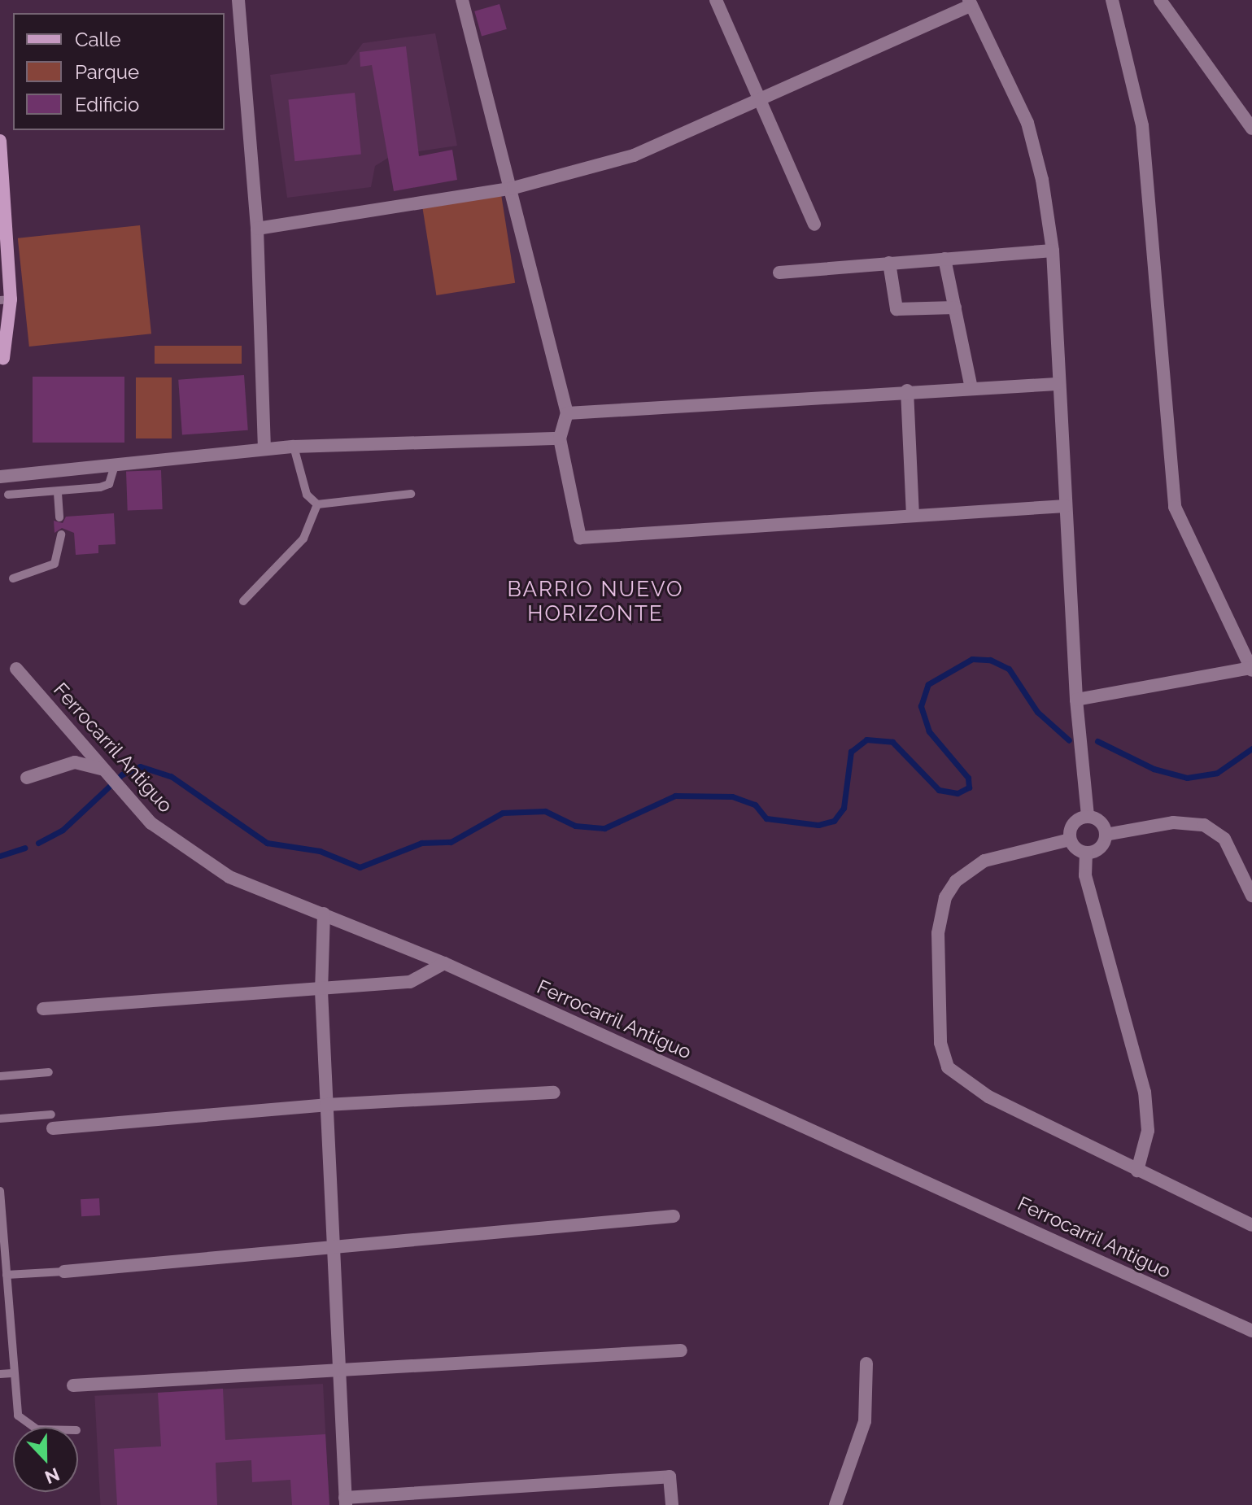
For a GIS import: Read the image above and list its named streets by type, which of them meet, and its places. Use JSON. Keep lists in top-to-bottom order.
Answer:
{
  "streets": {
    "street": ["Ferrocarril Antiguo"]
  },
  "districts": ["BARRIO NUEVO HORIZONTE"],
  "legend": ["Calle", "Parque", "Edificio"],
  "north": "bottom"
}
